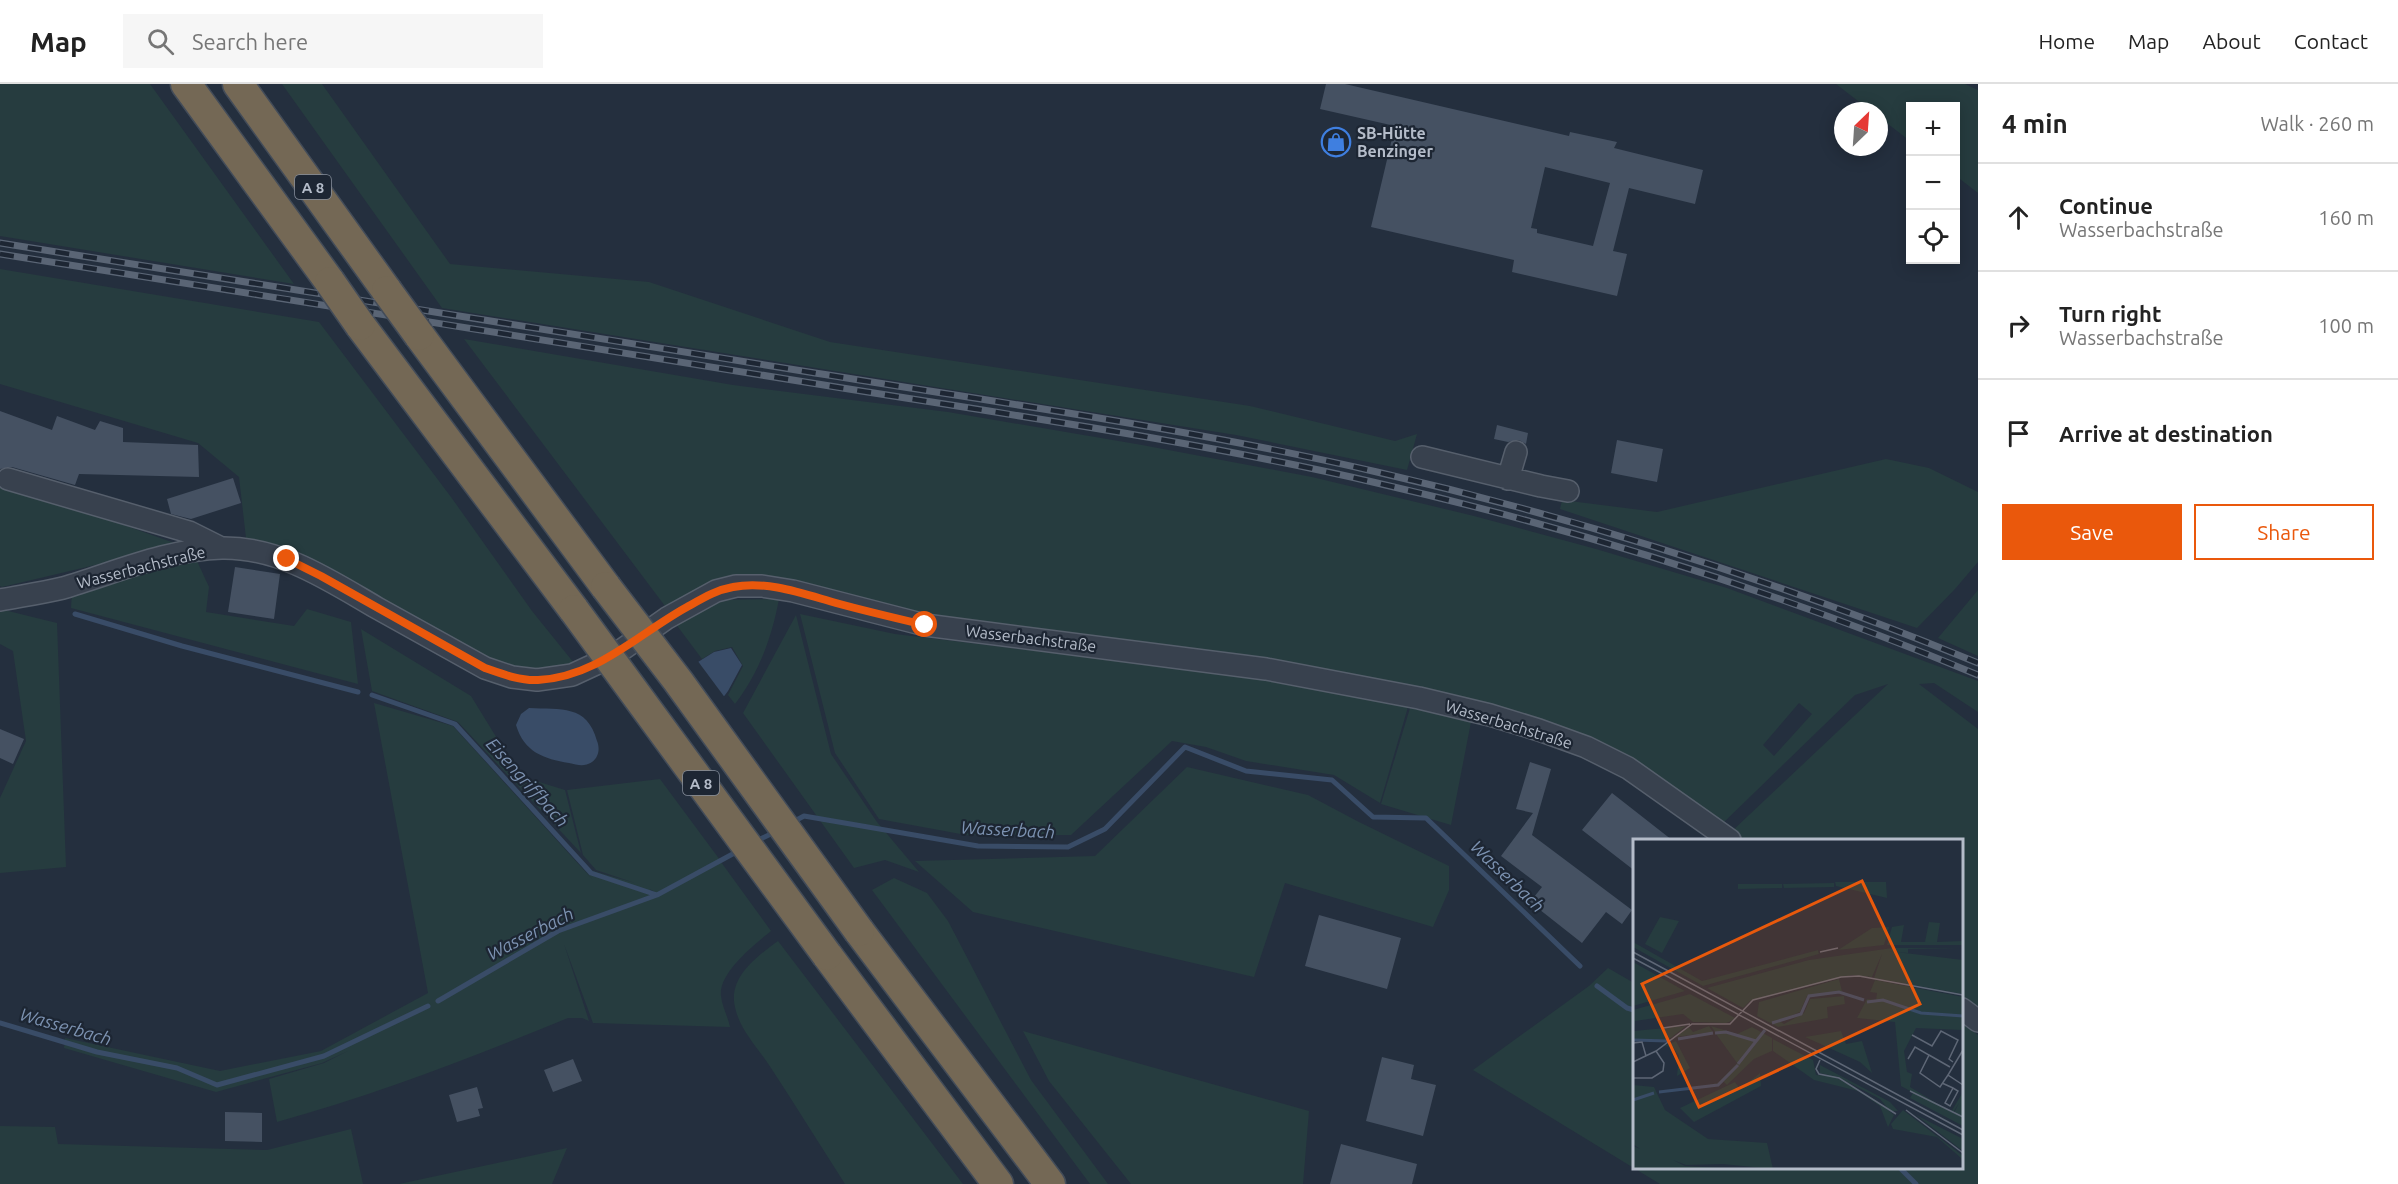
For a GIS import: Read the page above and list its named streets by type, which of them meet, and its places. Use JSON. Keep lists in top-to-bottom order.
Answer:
{
  "streets": {
    "highway": ["A 8"],
    "street": ["Wasserbachstraße"]
  },
  "water": ["Eisengriffbach", "Wasserbach"],
  "places": {
    "shop": ["SB-Hütte Benzinger"]
  },
  "north": "top right",
  "page": {
    "header": "Map",
    "search": "Search here",
    "nav": [
      "Home",
      "Map",
      "About",
      "Contact"
    ],
    "heading": ["4 min", "Walk · 260 m"],
    "map_buttons": ["+", "−"],
    "list": [
      ["Continue", "Wasserbachstraße", "160 m"],
      ["Turn right", "Wasserbachstraße", "100 m"],
      "Arrive at destination"
    ],
    "buttons": ["Save", "Share"]
  }
}
